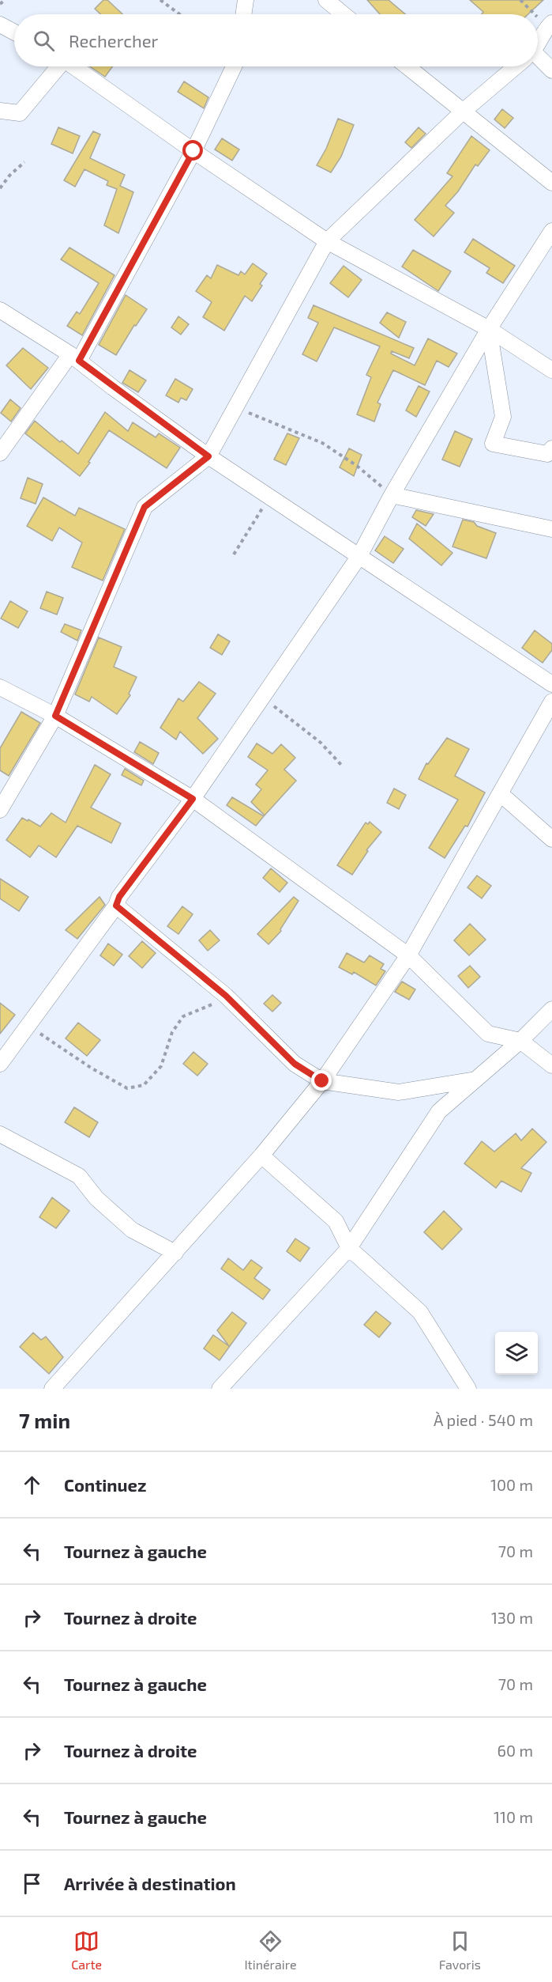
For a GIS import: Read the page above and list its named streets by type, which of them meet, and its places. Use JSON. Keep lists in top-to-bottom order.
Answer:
{
  "page": {
    "search": "Rechercher",
    "heading": ["7 min", "À pied · 540 m"],
    "list": [
      ["Continuez", "100 m"],
      ["Tournez à gauche", "70 m"],
      ["Tournez à droite", "130 m"],
      ["Tournez à gauche", "70 m"],
      ["Tournez à droite", "60 m"],
      ["Tournez à gauche", "110 m"],
      "Arrivée à destination"
    ],
    "nav": ["Carte", "Itinéraire", "Favoris"]
  }
}
